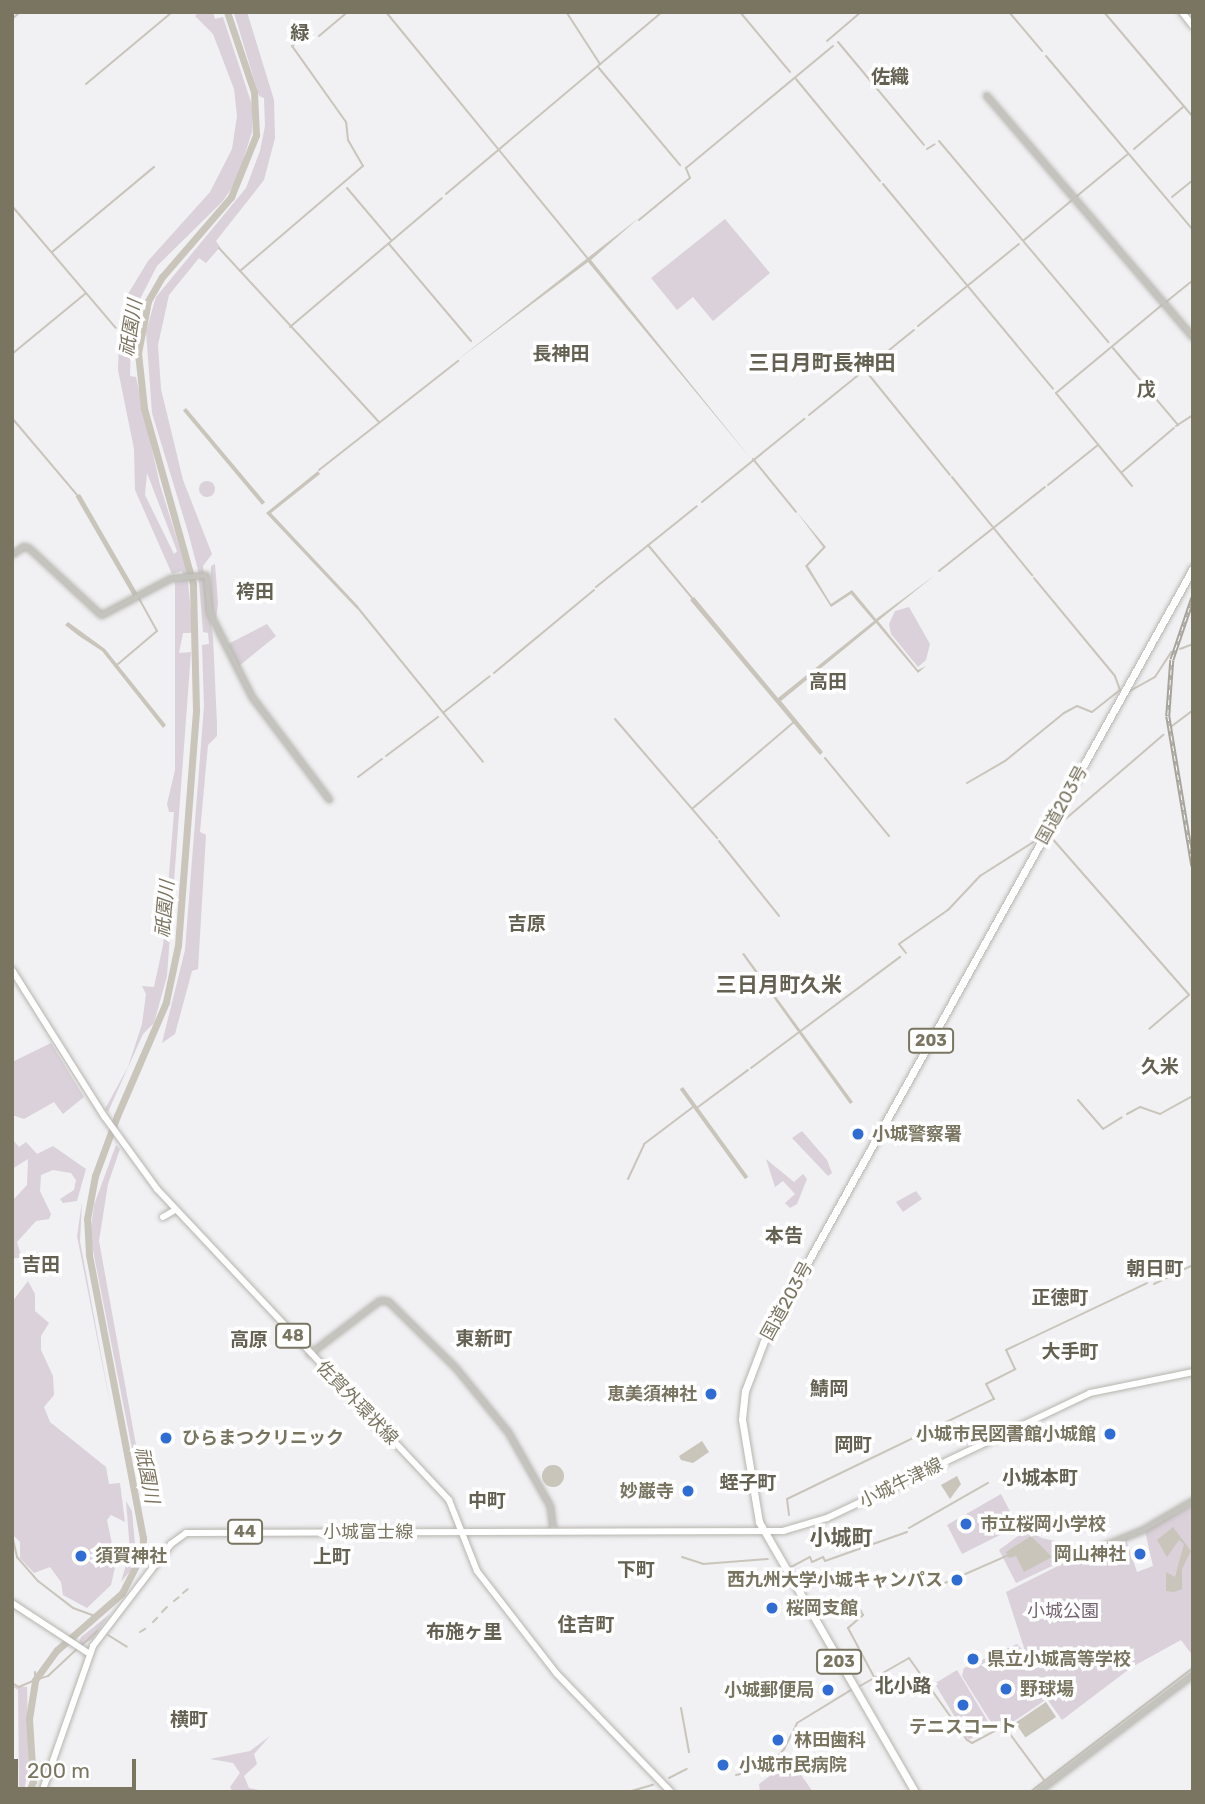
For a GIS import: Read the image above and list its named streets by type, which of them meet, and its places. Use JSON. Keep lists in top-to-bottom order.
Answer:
{
  "streets": {
    "highway": ["国道203号", "203"],
    "main road": [
      "48",
      "佐賀外環状線",
      "小城牛津線",
      "44",
      "小城富士線"
    ]
  },
  "crossings": [
    ["国道203号", "小城牛津線"],
    ["佐賀外環状線", "小城富士線"]
  ],
  "districts": [
    "緑",
    "佐織",
    "長神田",
    "三日月町長神田",
    "戊",
    "袴田",
    "高田",
    "吉原",
    "三日月町久米",
    "久米",
    "本告",
    "吉田",
    "朝日町",
    "正徳町",
    "東新町",
    "高原",
    "大手町",
    "鯖岡",
    "岡町",
    "小城本町",
    "蛭子町",
    "中町",
    "小城町",
    "上町",
    "下町",
    "住吉町",
    "布施ヶ里",
    "北小路",
    "横町"
  ],
  "water": ["祇園川"],
  "parks": ["小城公園"],
  "places": [
    "小城警察署",
    "恵美須神社",
    "小城市民図書館小城館",
    "ひらまつクリニック",
    "妙巌寺",
    "市立桜岡小学校",
    "岡山神社",
    "須賀神社",
    "西九州大学小城キャンパス",
    "桜岡支館",
    "県立小城高等学校",
    "野球場",
    "小城郵便局",
    "テニスコート",
    "林田歯科",
    "小城市民病院"
  ],
  "scale_bar": "200 m"
}
